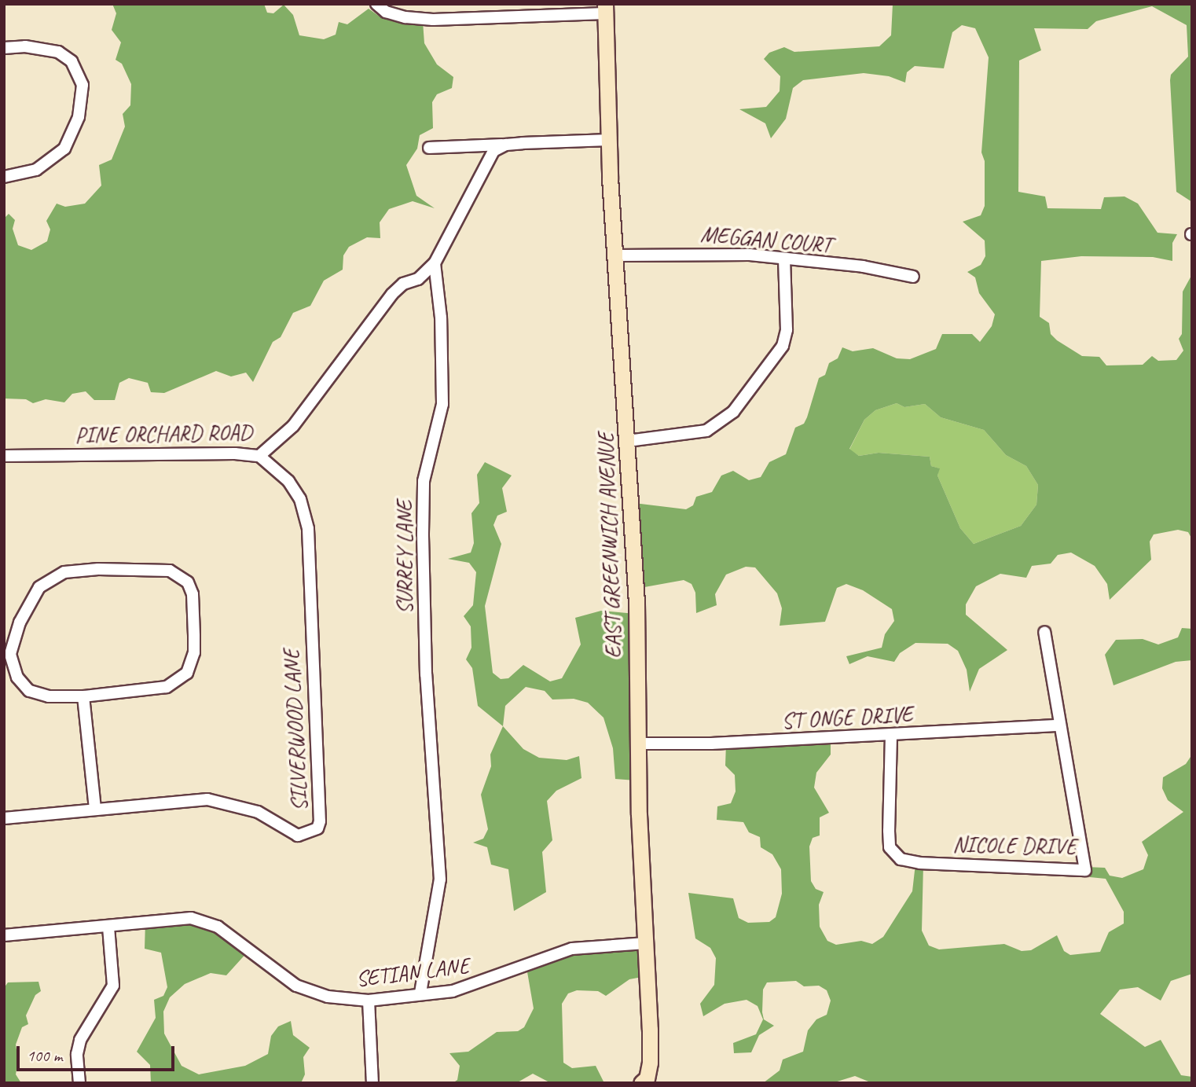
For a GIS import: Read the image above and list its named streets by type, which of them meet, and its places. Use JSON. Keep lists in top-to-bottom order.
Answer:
{
  "streets": {
    "street": [
      "MEGGAN COURT",
      "PINE ORCHARD ROAD",
      "EAST GREENWICH AVENUE",
      "SURREY LANE",
      "ST ONGE DRIVE",
      "SILVERWOOD LANE",
      "NICOLE DRIVE",
      "SETIAN LANE"
    ]
  },
  "crossings": [
    ["MEGGAN COURT", "EAST GREENWICH AVENUE"],
    ["PINE ORCHARD ROAD", "SURREY LANE"],
    ["PINE ORCHARD ROAD", "SILVERWOOD LANE"],
    ["EAST GREENWICH AVENUE", "ST ONGE DRIVE"],
    ["EAST GREENWICH AVENUE", "SETIAN LANE"],
    ["SURREY LANE", "SETIAN LANE"],
    ["ST ONGE DRIVE", "NICOLE DRIVE"]
  ],
  "scale_bar": "100 m"
}
